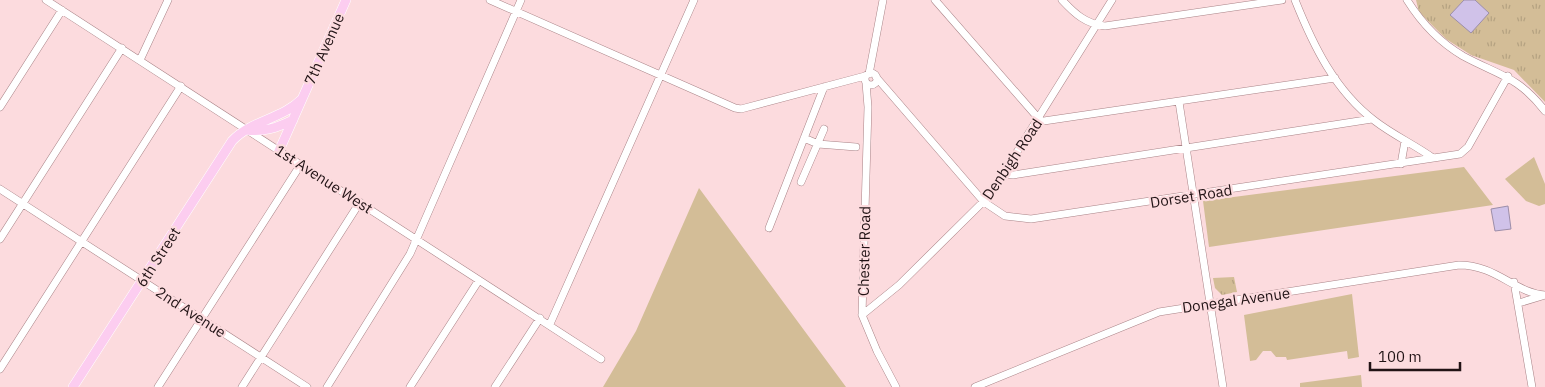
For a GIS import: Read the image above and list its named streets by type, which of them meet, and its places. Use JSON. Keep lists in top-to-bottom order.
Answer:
{
  "streets": {
    "main road": ["7th Avenue", "6th Street"],
    "street": [
      "Denbigh Road",
      "1st Avenue West",
      "Dorset Road",
      "Chester Road",
      "Donegal Avenue",
      "2nd Avenue"
    ]
  },
  "crossings": [
    ["7th Avenue", "1st Avenue West"],
    ["7th Avenue", "6th Street"],
    ["Denbigh Road", "Dorset Road"],
    ["Denbigh Road", "Chester Road"],
    ["1st Avenue West", "6th Street"],
    ["Dorset Road", "Chester Road"],
    ["6th Street", "2nd Avenue"]
  ],
  "scale_bar": "100 m"
}
